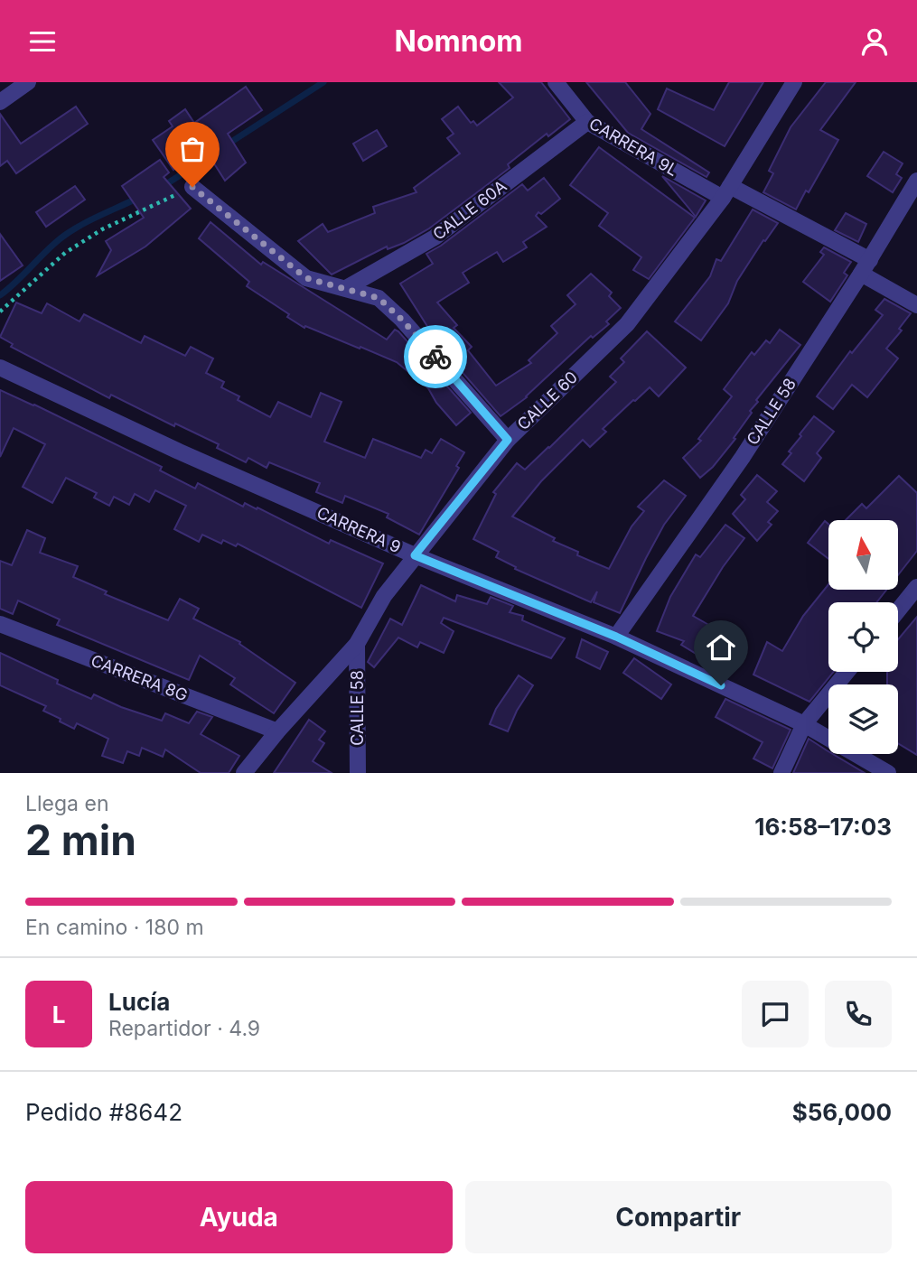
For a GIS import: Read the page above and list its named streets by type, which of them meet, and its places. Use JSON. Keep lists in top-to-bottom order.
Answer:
{
  "streets": {
    "street": [
      "CARRERA 9L",
      "CALLE 60A",
      "CALLE 60",
      "CALLE 58",
      "CARRERA 9",
      "CARRERA 8G"
    ]
  },
  "crossings": [
    ["CARRERA 9L", "CALLE 60A"],
    ["CARRERA 9L", "CALLE 60"],
    ["CARRERA 9L", "CALLE 58"],
    ["CALLE 60", "CALLE 58"],
    ["CALLE 60", "CARRERA 9"],
    ["CALLE 60", "CARRERA 8G"],
    ["CALLE 58", "CARRERA 9"]
  ],
  "north": "top",
  "page": {
    "header": "Nomnom",
    "heading": ["2 min", "Llega en", "16:58–17:03"],
    "panel": [
      "Lucía",
      "Repartidor · 4.9",
      "Pedido #8642",
      "$56,000"
    ],
    "bar": "En camino · 180 m",
    "round": "L",
    "buttons": ["Ayuda", "Compartir"]
  }
}
